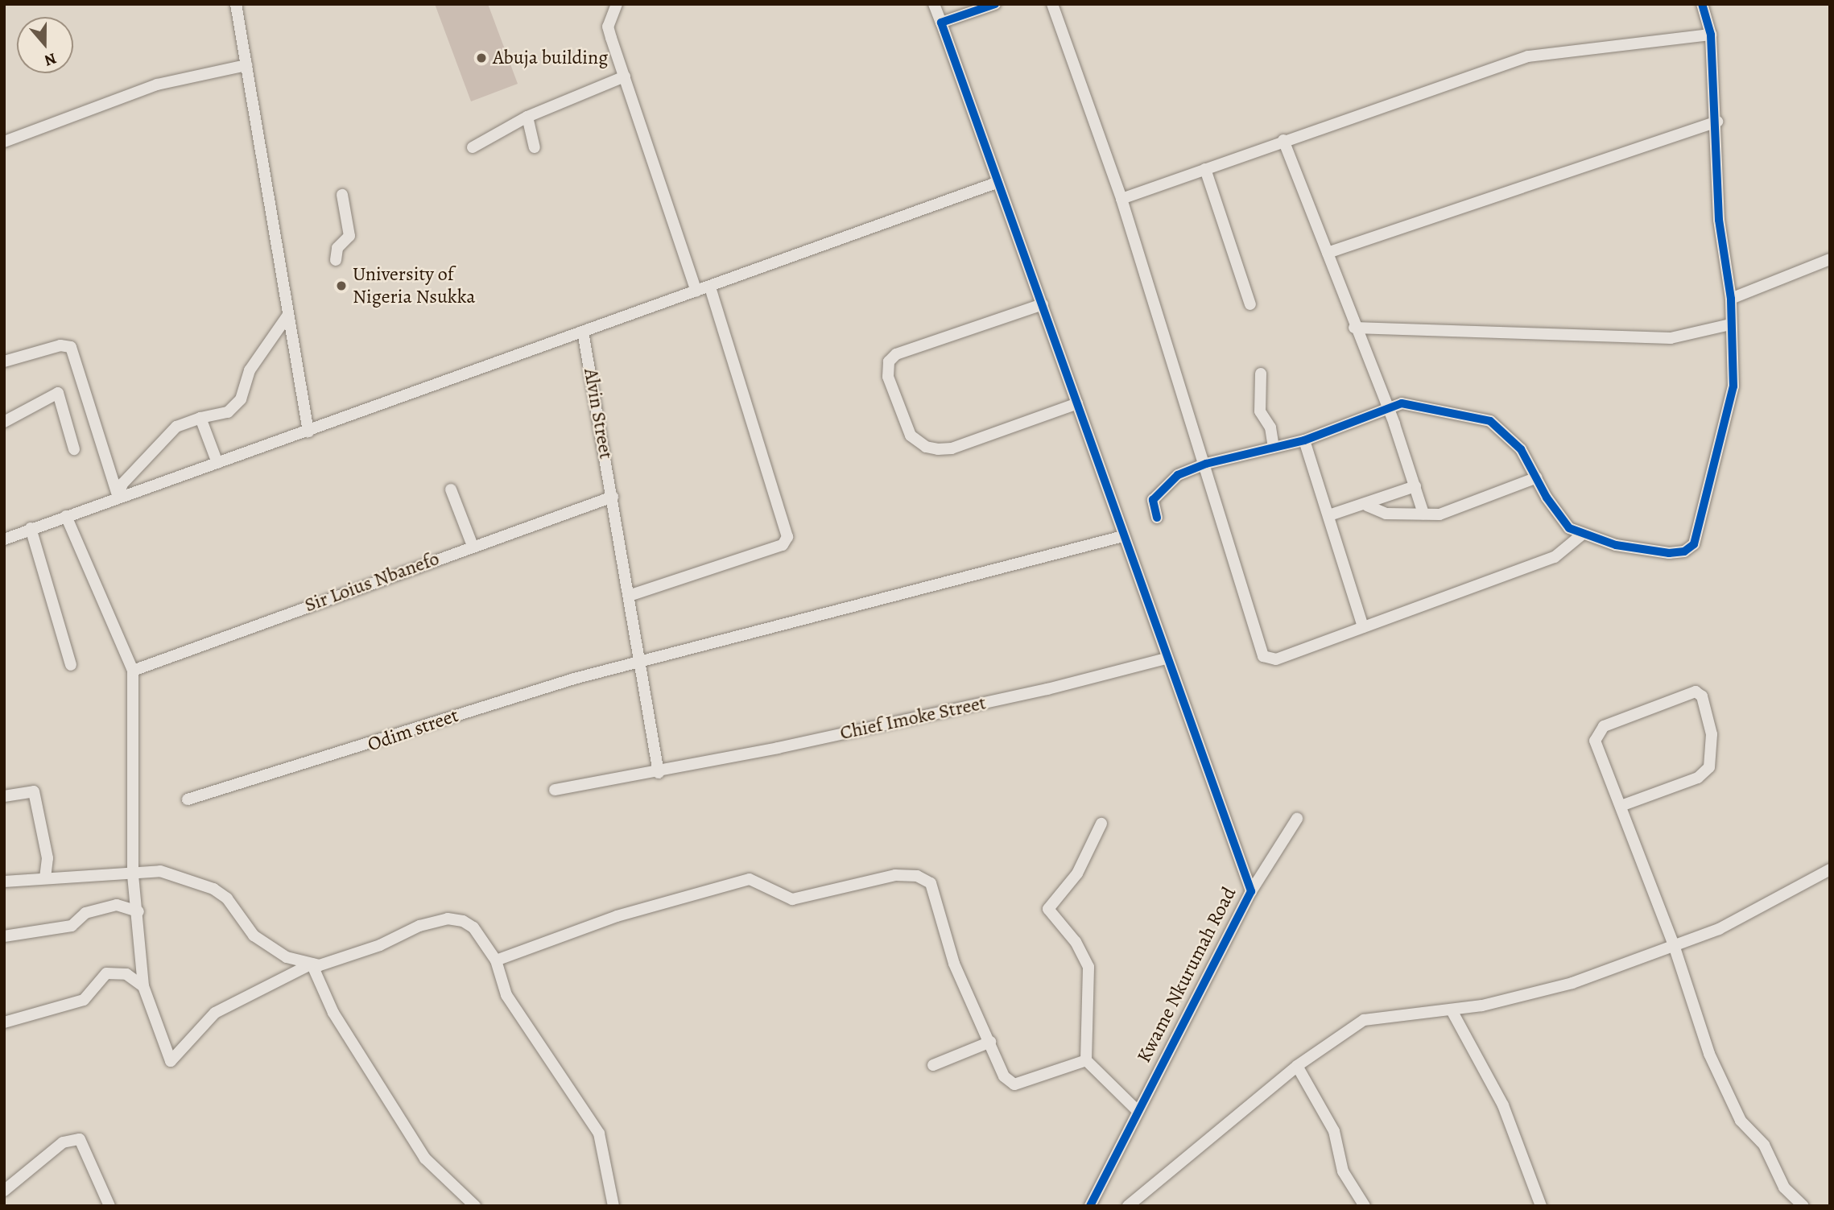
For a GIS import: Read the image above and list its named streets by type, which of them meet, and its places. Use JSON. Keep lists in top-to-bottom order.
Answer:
{
  "streets": {
    "street": [
      "Alvin Street",
      "Sir Loius Nbanefo",
      "Chief Imoke Street",
      "Odim street",
      "Kwame Nkurumah Road"
    ]
  },
  "crossings": [
    ["Alvin Street", "Sir Loius Nbanefo"],
    ["Alvin Street", "Chief Imoke Street"],
    ["Alvin Street", "Odim street"],
    ["Chief Imoke Street", "Kwame Nkurumah Road"],
    ["Odim street", "Kwame Nkurumah Road"]
  ],
  "places": ["Abuja building", "University of Nigeria Nsukka"],
  "north": "bottom"
}
